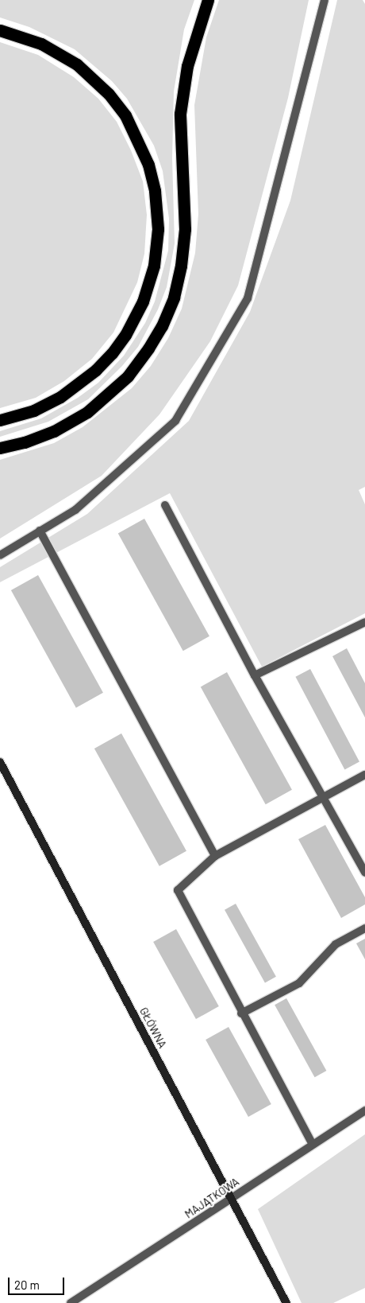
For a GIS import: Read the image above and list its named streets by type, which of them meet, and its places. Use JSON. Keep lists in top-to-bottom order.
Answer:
{
  "streets": {
    "main road": ["GŁÓWNA"],
    "street": ["MAJĄTKOWA"]
  },
  "crossings": [
    ["GŁÓWNA", "MAJĄTKOWA"]
  ],
  "scale_bar": "20 m"
}
